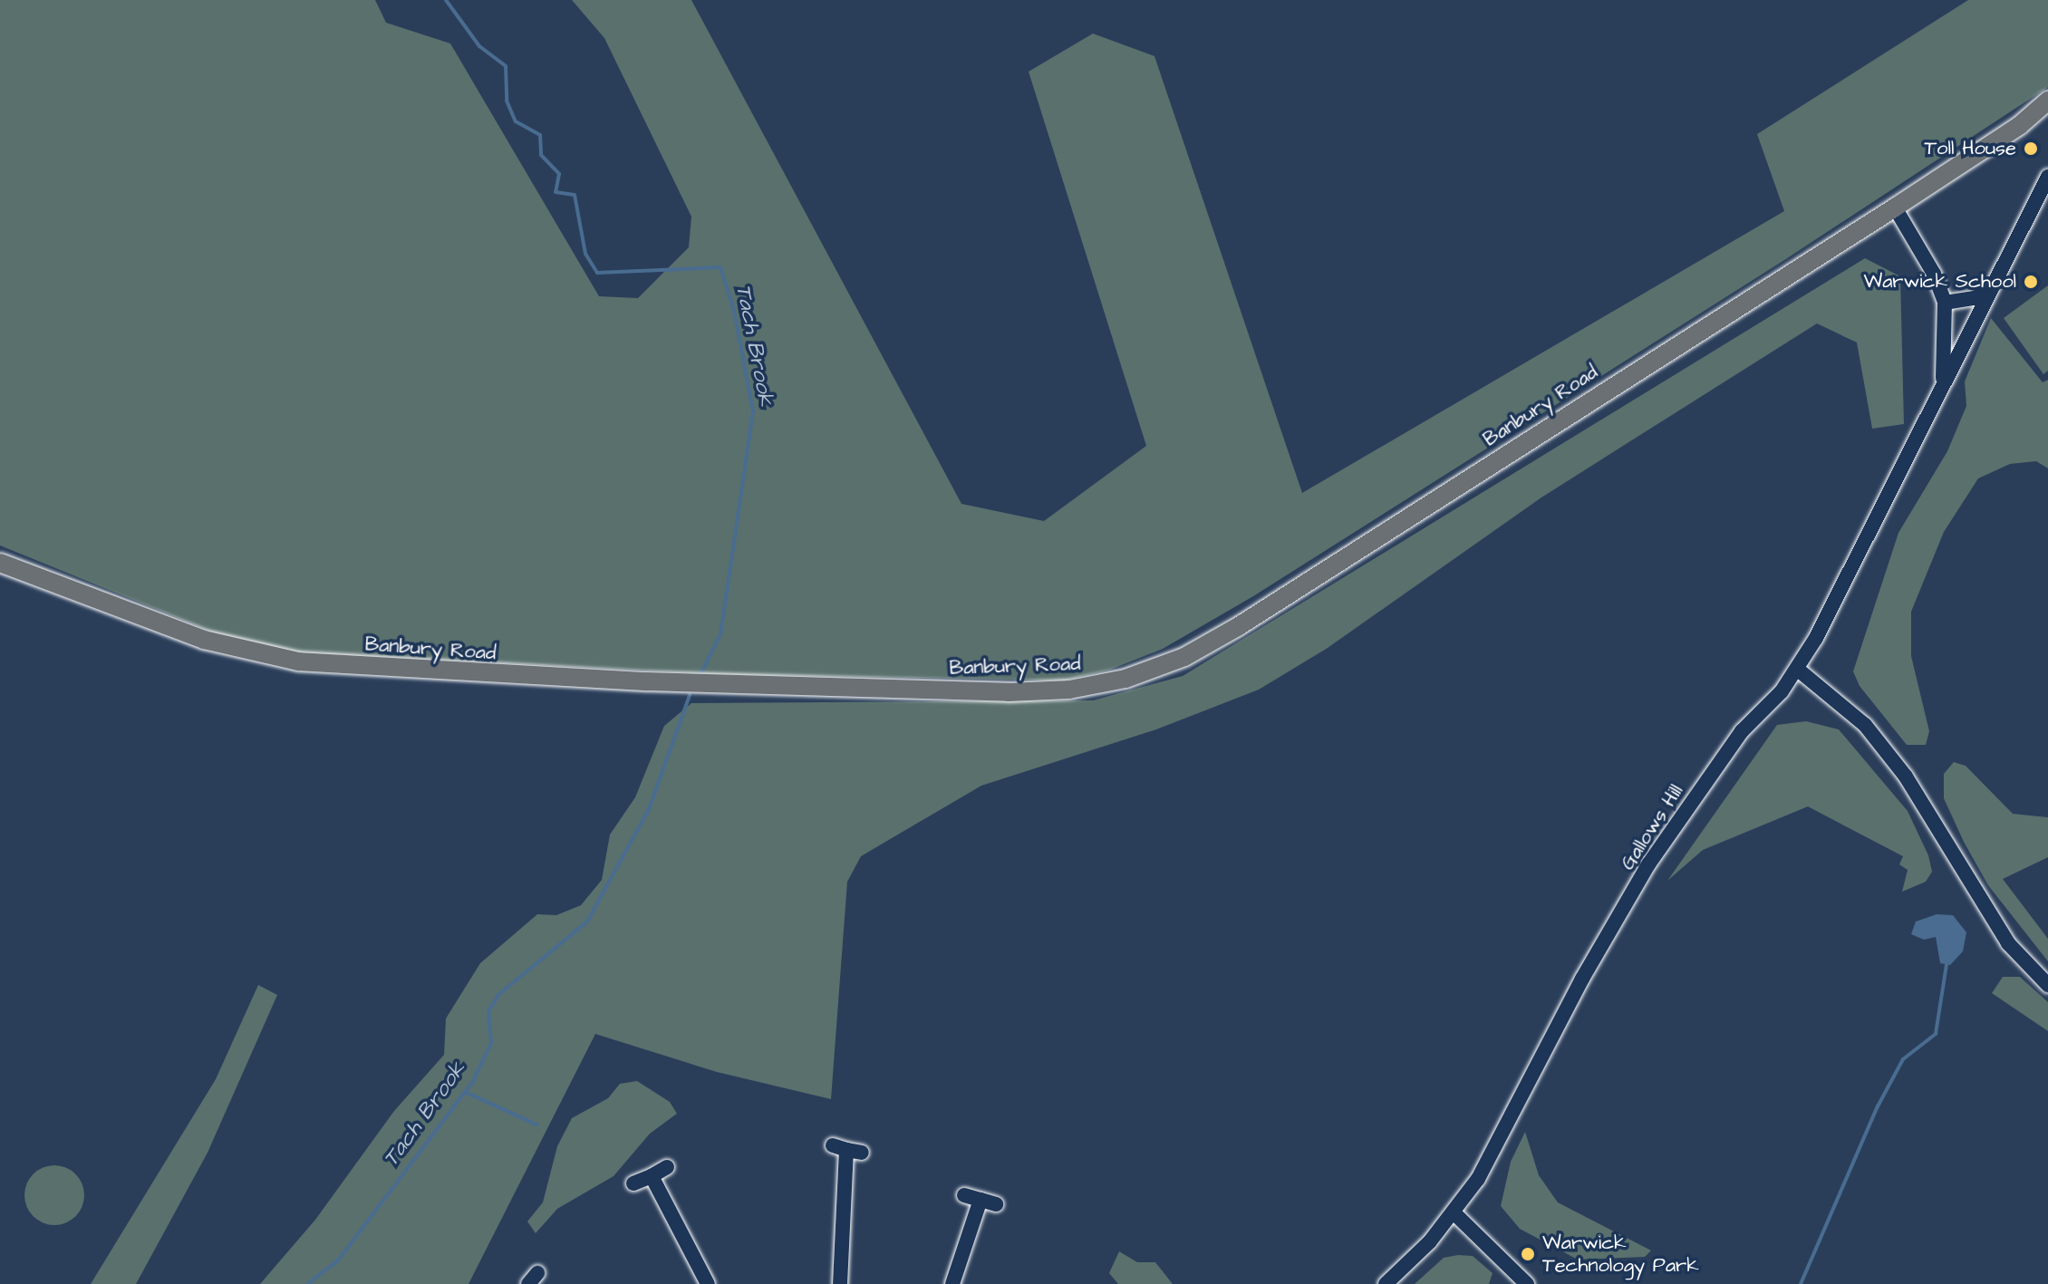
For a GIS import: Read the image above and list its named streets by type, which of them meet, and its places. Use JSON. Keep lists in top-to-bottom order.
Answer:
{
  "streets": {
    "main road": ["Banbury Road"],
    "street": ["Gallows Hill"]
  },
  "crossings": [
    ["Banbury Road", "Gallows Hill"]
  ],
  "water": ["Tach Brook"],
  "places": ["Toll House", "Warwick School", "Warwick Technology Park"]
}
